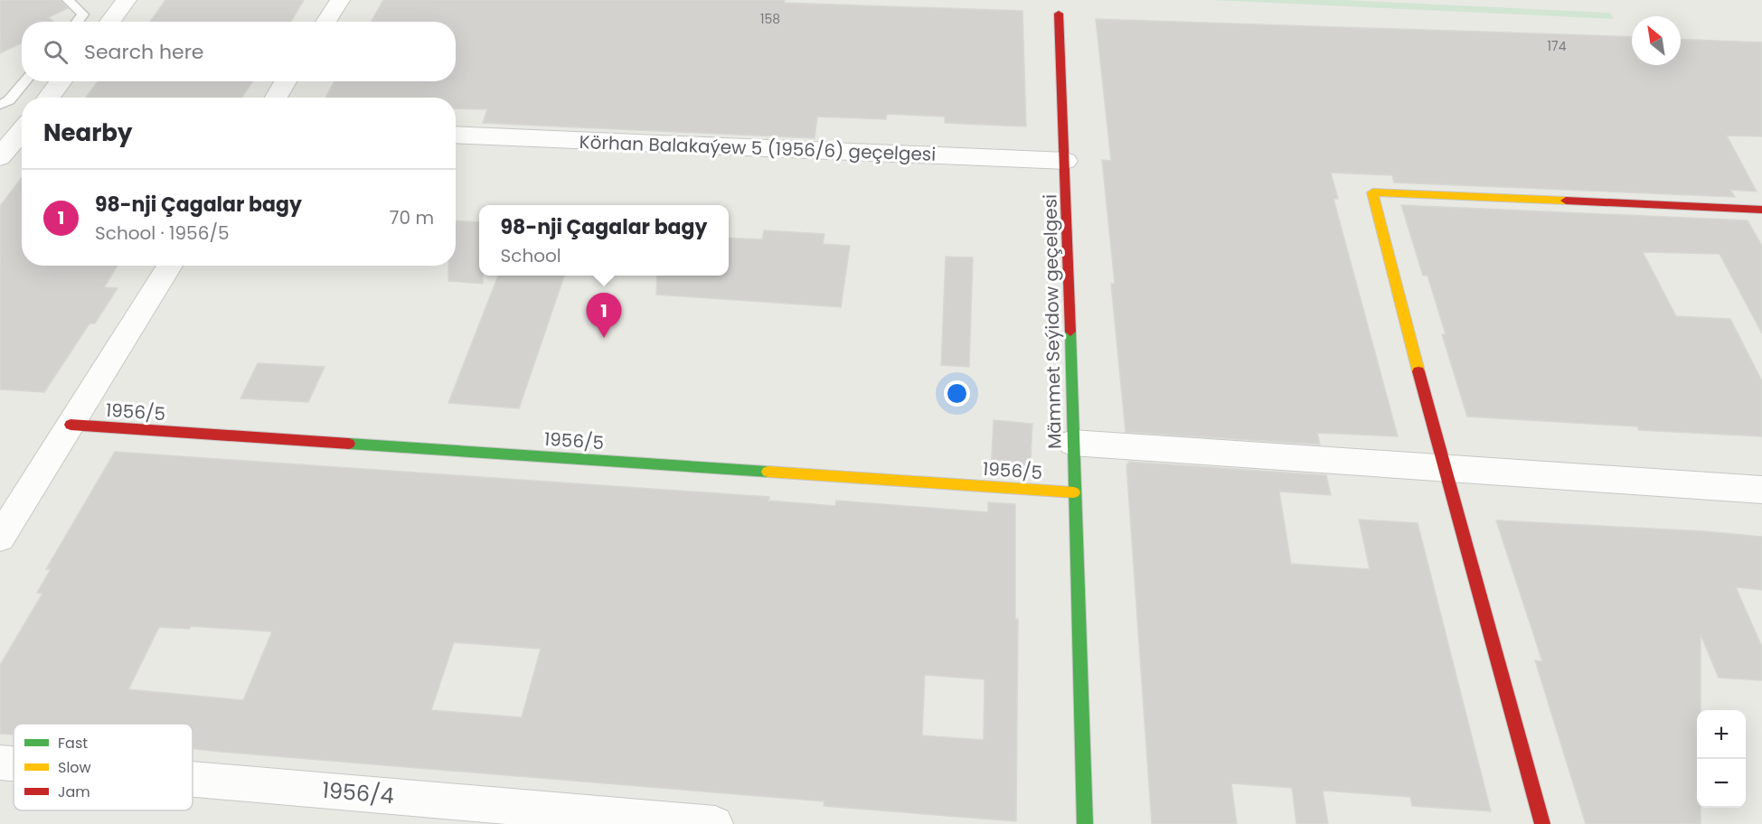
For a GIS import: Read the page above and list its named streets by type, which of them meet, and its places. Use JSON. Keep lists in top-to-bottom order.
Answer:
{
  "streets": {
    "street": [
      "Körhan Balakaýew 5 (1956/6) geçelgesi",
      "Mämmet Seýidow geçelgesi",
      "1956/5",
      "1956/4"
    ]
  },
  "crossings": [
    ["Körhan Balakaýew 5 (1956/6) geçelgesi", "Mämmet Seýidow geçelgesi"],
    ["Mämmet Seýidow geçelgesi", "1956/5"]
  ],
  "house_numbers": ["158", "174"],
  "legend": ["Fast", "Slow", "Jam"],
  "north": "top left",
  "page": {
    "search": "Search here",
    "heading": "Nearby",
    "list": [
      {
        "mark": "1",
        "name": "98-nji Çagalar bagy",
        "note": "School · 1956/5",
        "value": "70 m"
      }
    ],
    "popup": ["98-nji Çagalar bagy", "School"],
    "pins": "1",
    "map_buttons": ["+", "−"]
  }
}
